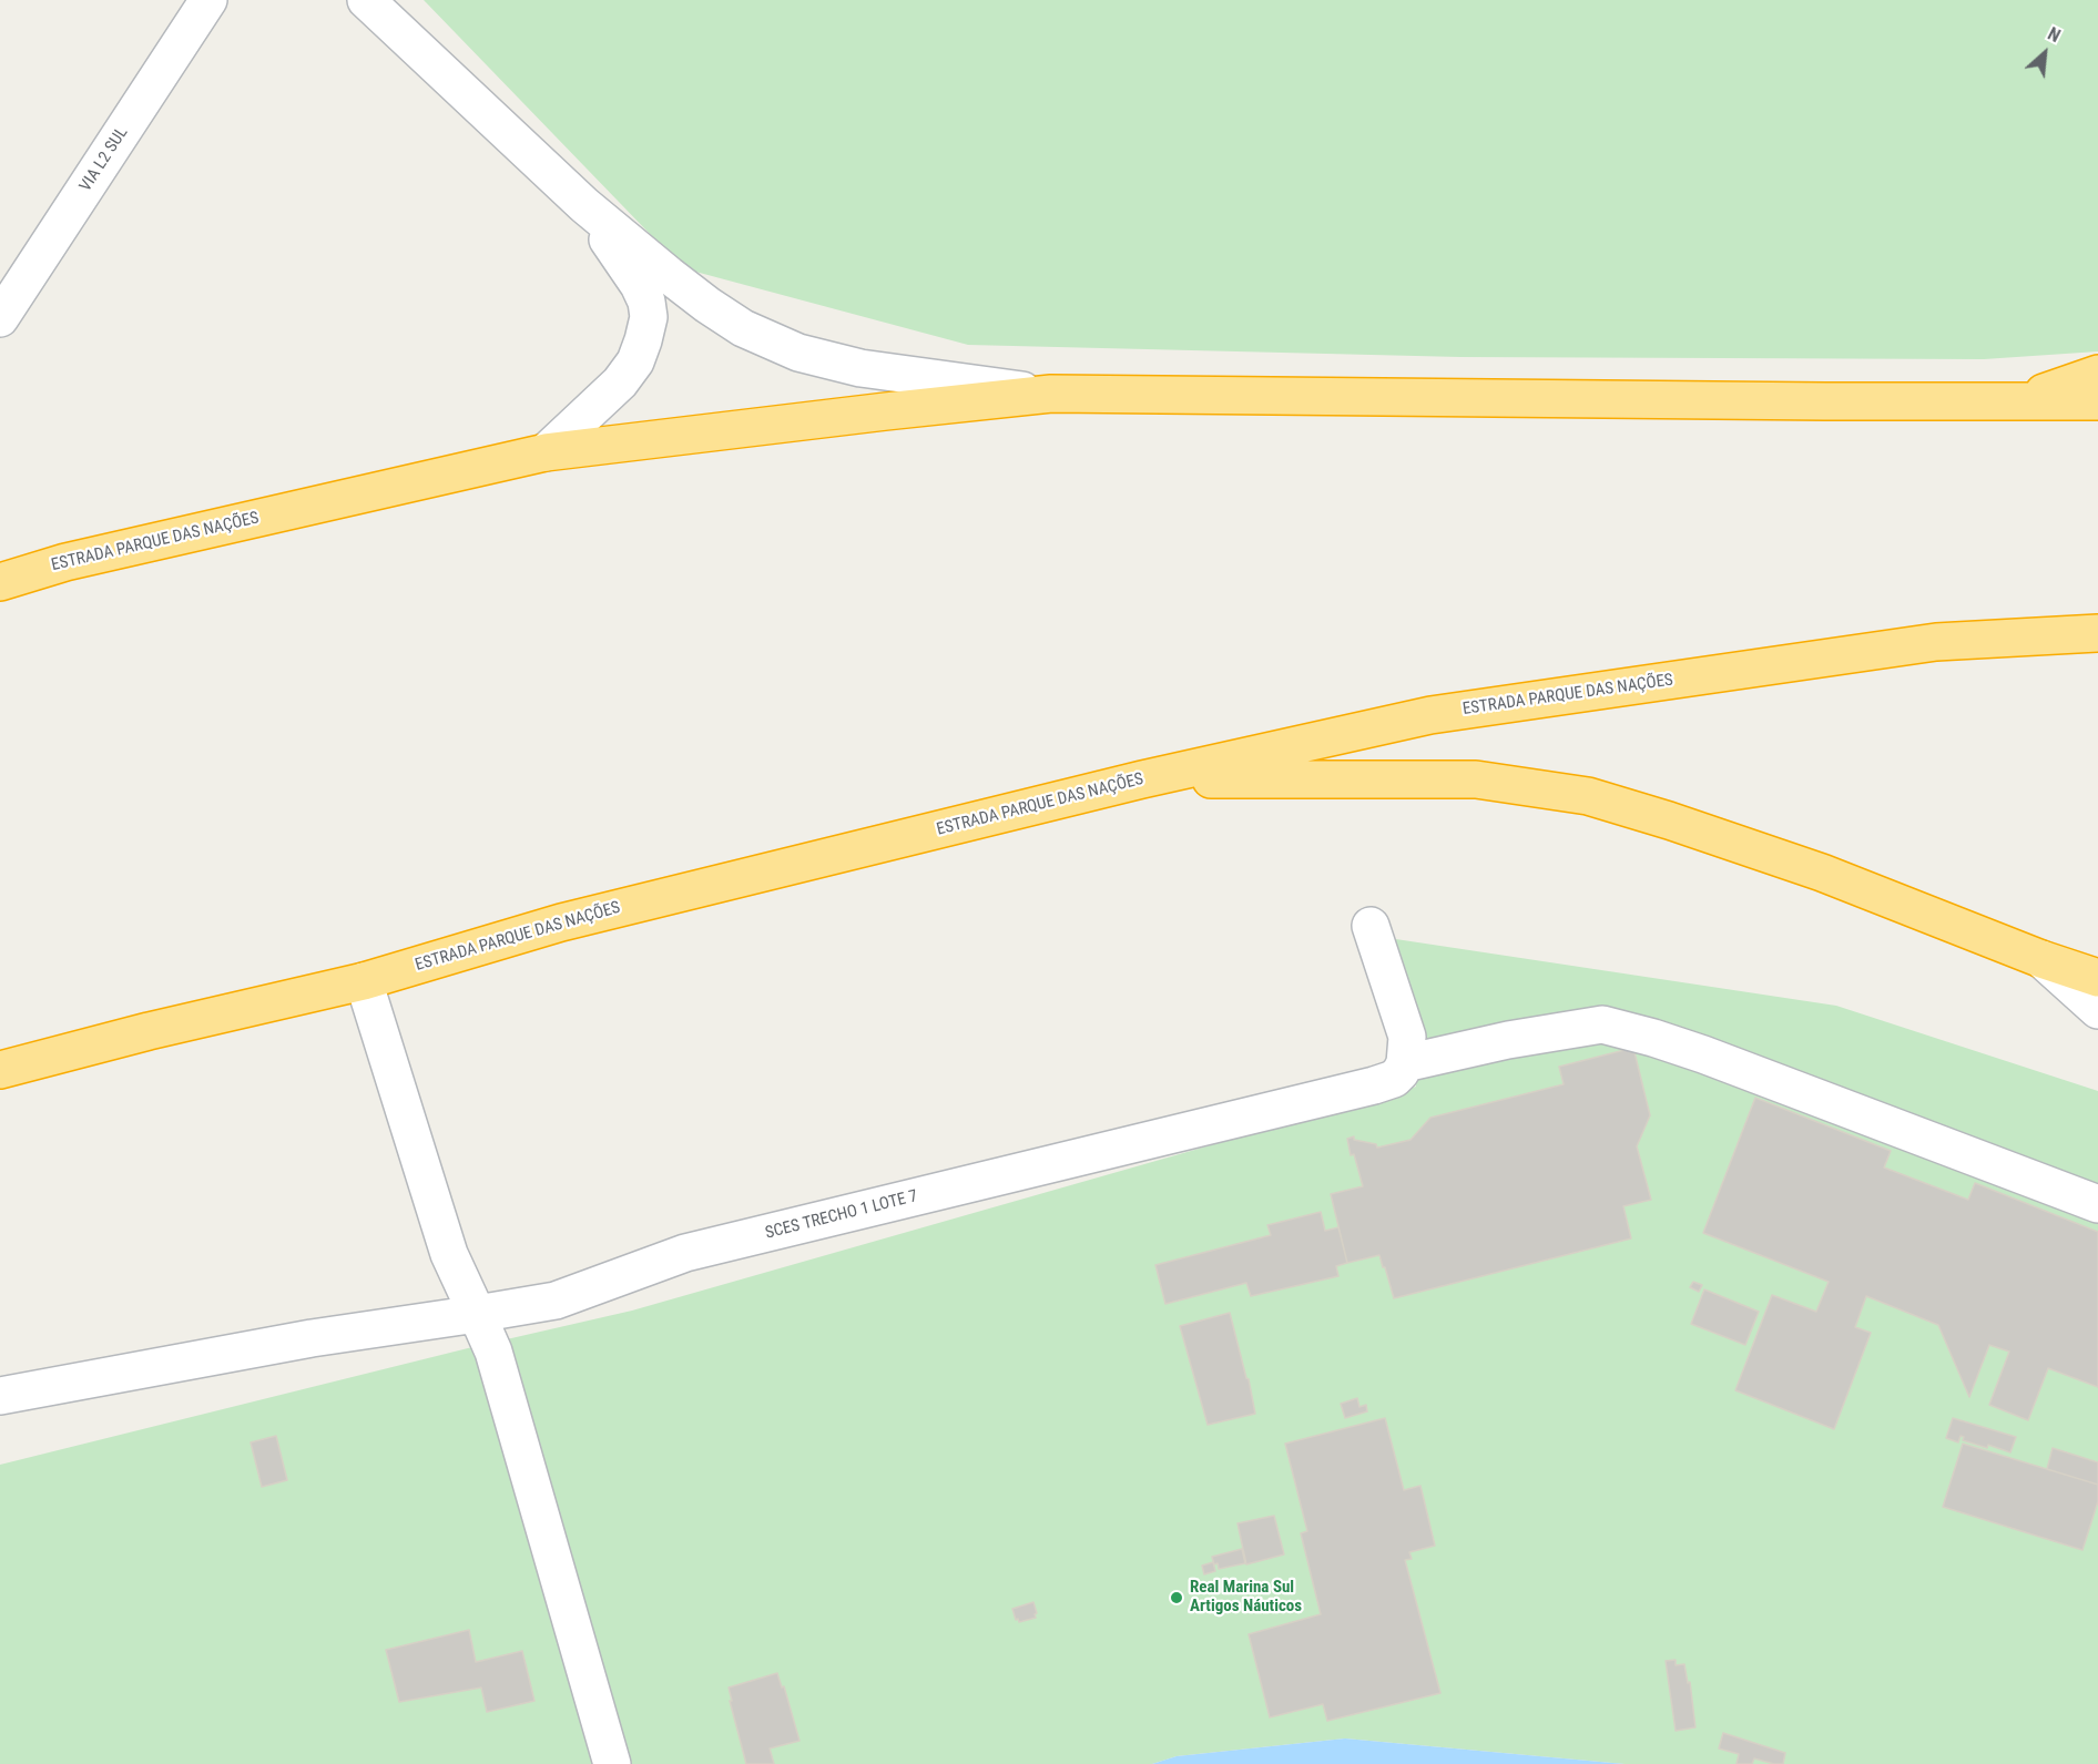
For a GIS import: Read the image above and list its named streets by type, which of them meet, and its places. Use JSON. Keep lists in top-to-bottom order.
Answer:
{
  "streets": {
    "highway": ["ESTRADA PARQUE DAS NAÇÕES"],
    "street": ["VIA L2 SUL", "SCES TRECHO 1 LOTE 7"]
  },
  "places": ["Real Marina Sul Artigos Náuticos"],
  "north": "top right"
}
